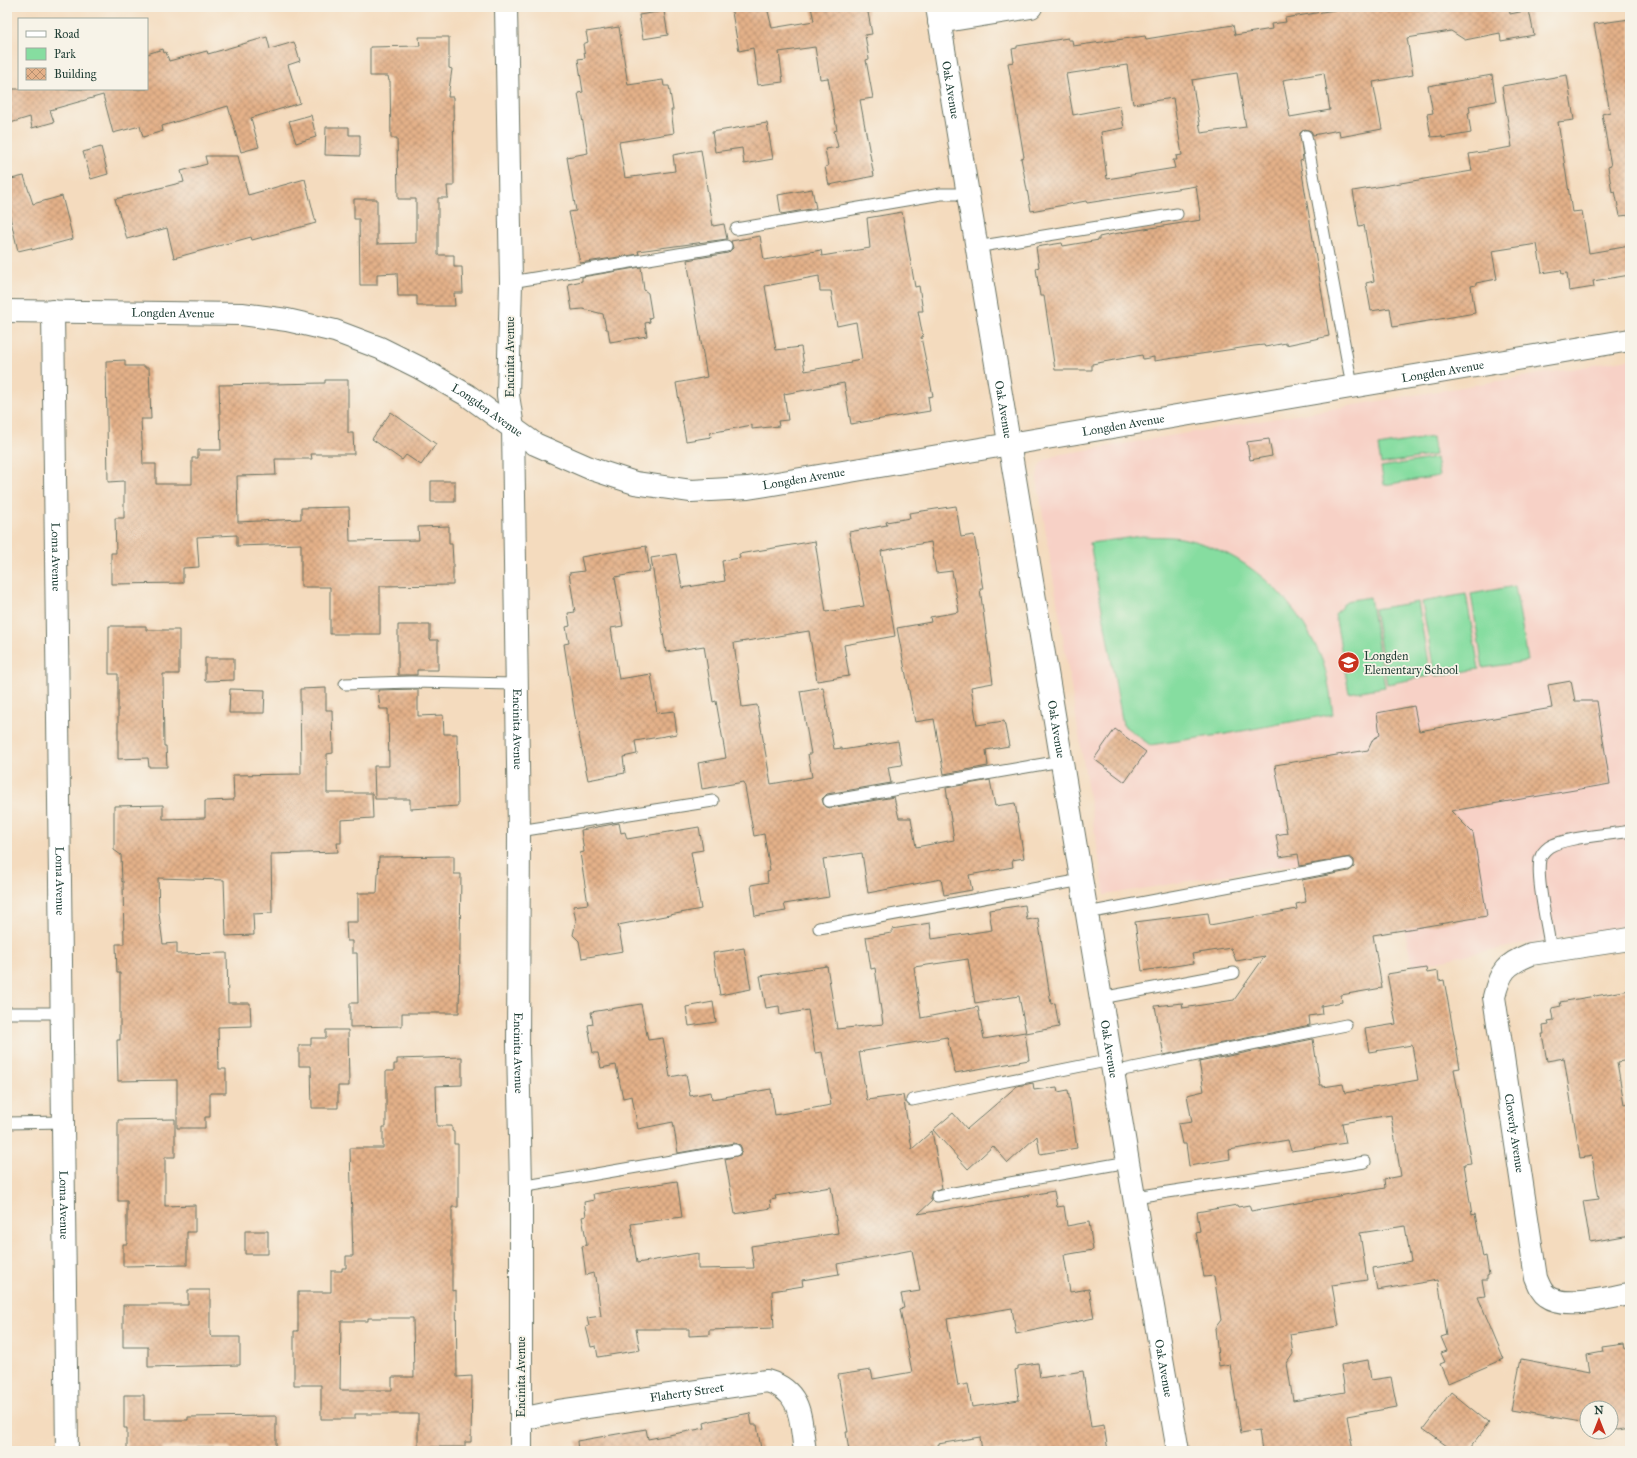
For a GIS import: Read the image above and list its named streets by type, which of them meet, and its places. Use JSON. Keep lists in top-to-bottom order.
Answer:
{
  "streets": {
    "street": [
      "Oak Avenue",
      "Longden Avenue",
      "Encinita Avenue",
      "Loma Avenue",
      "Cloverly Avenue",
      "Flaherty Street"
    ]
  },
  "crossings": [
    ["Oak Avenue", "Longden Avenue"],
    ["Longden Avenue", "Encinita Avenue"],
    ["Longden Avenue", "Loma Avenue"],
    ["Encinita Avenue", "Flaherty Street"]
  ],
  "places": {
    "school or university": ["Longden Elementary School"]
  },
  "legend": ["Road", "Park", "Building"],
  "north": "top"
}
